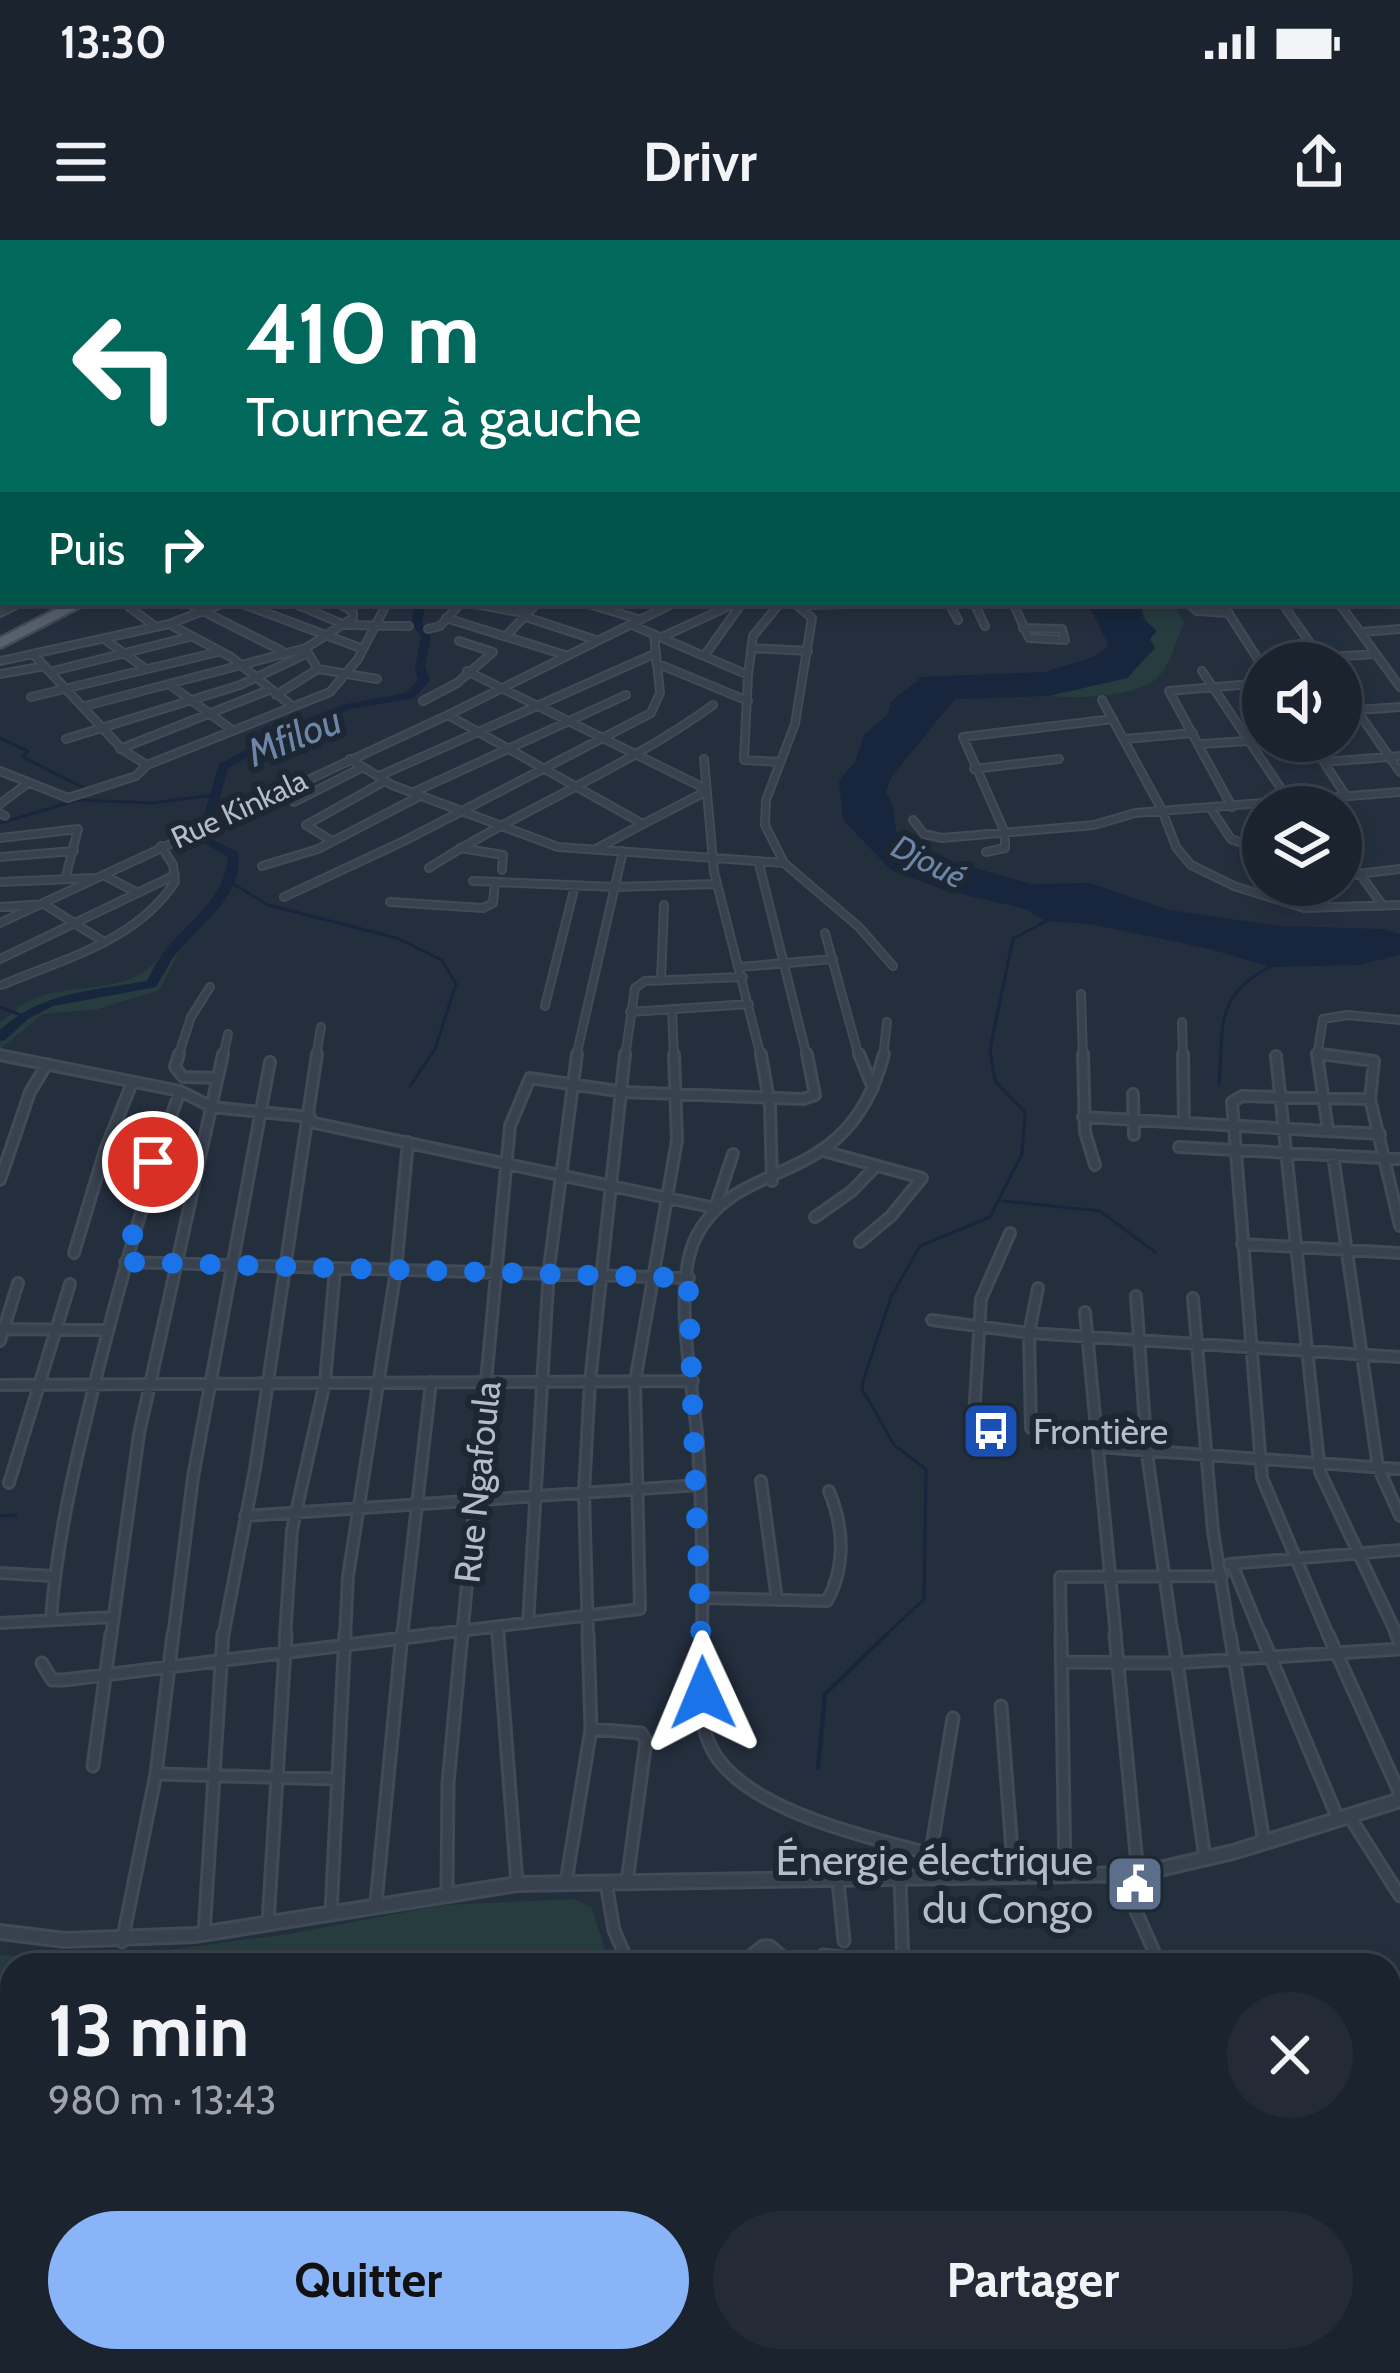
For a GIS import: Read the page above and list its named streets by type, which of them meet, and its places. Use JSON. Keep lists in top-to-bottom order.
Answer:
{
  "streets": {
    "street": ["Rue Kinkala", "Rue Ngafoula"]
  },
  "water": ["Mfilou", "Djoué"],
  "places": {
    "bus stop": ["Frontière"],
    "public building": ["Énergie électrique du Congo"]
  },
  "page": {
    "status": "13:30",
    "header": "Drivr",
    "turn": ["410 m", "Tournez à gauche"],
    "then": "Puis",
    "heading": ["13 min", "980 m · 13:43"],
    "buttons": ["Quitter", "Partager"]
  }
}
